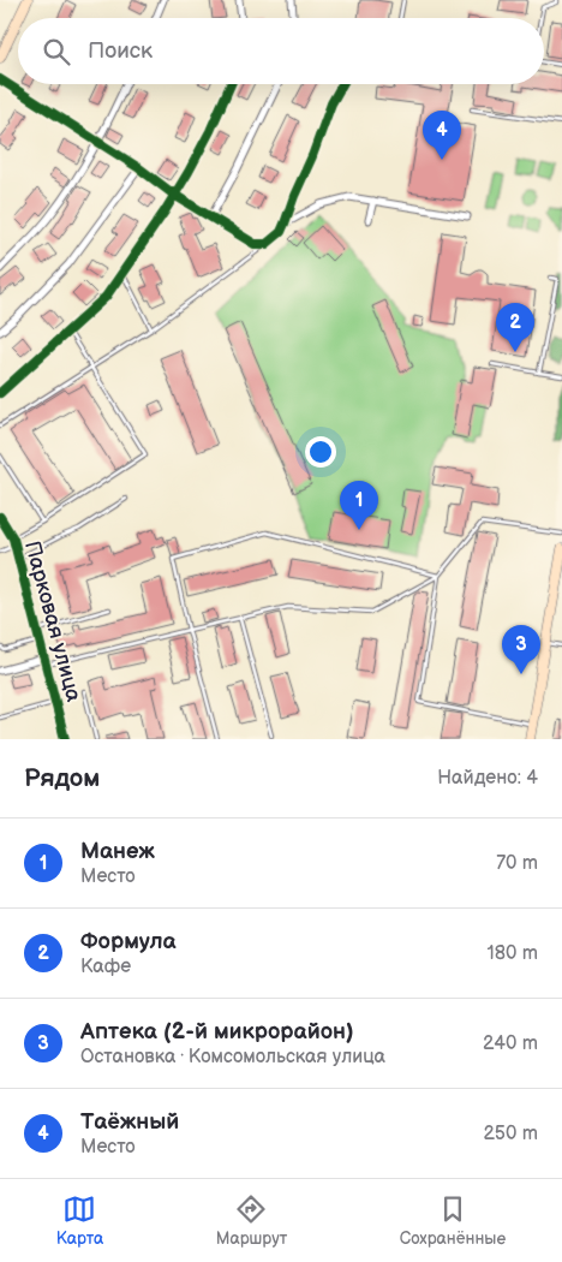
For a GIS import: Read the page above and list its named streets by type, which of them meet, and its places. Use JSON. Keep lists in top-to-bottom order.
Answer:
{
  "streets": {
    "street": ["Парковая улица"]
  },
  "page": {
    "search": "Поиск",
    "pins": [
      "4",
      "2",
      "1",
      "3"
    ],
    "heading": ["Рядом", "Найдено: 4"],
    "list": [
      {
        "mark": "1",
        "name": "Манеж",
        "note": "Место",
        "value": "70 m"
      },
      {
        "mark": "2",
        "name": "Формула",
        "note": "Кафе",
        "value": "180 m"
      },
      {
        "mark": "3",
        "name": "Аптека (2-й микрорайон)",
        "note": "Остановка · Комсомольская улица",
        "value": "240 m"
      },
      {
        "mark": "4",
        "name": "Таёжный",
        "note": "Место",
        "value": "250 m"
      }
    ],
    "nav": ["Карта", "Маршрут", "Сохранённые"]
  }
}
